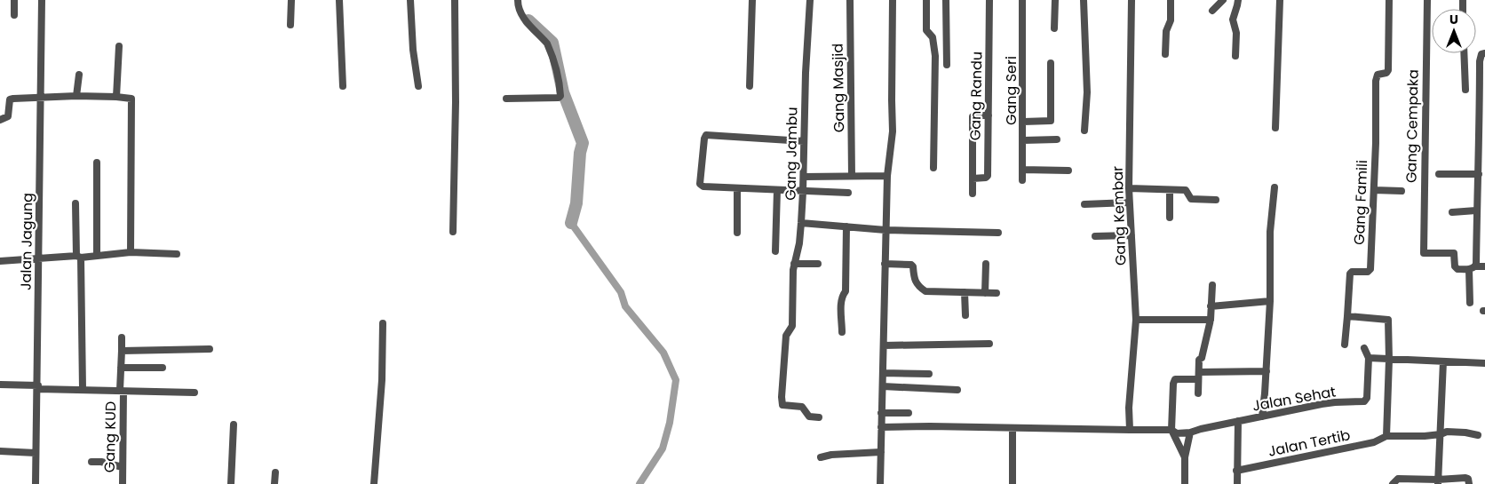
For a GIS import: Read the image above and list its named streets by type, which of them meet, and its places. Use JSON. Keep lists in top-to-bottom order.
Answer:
{
  "streets": {
    "street": [
      "Gang Masjid",
      "Gang Seri",
      "Gang Randu",
      "Gang Cempaka",
      "Gang Jambu",
      "Gang Famili",
      "Gang Kembar",
      "Jalan Jagung",
      "Jalan Sehat",
      "Gang KUD",
      "Jalan Tertib"
    ]
  },
  "north": "top"
}
